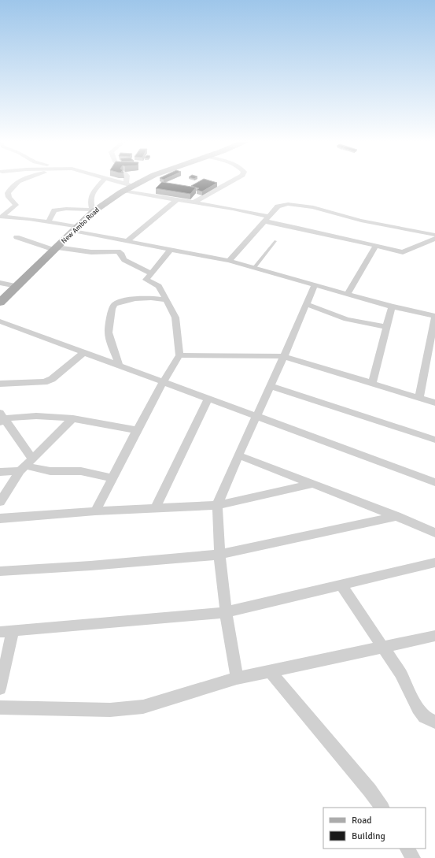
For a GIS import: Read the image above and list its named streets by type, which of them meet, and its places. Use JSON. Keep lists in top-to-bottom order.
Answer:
{
  "streets": {
    "main road": ["New Ambo Road"]
  },
  "legend": ["Road", "Building"]
}
